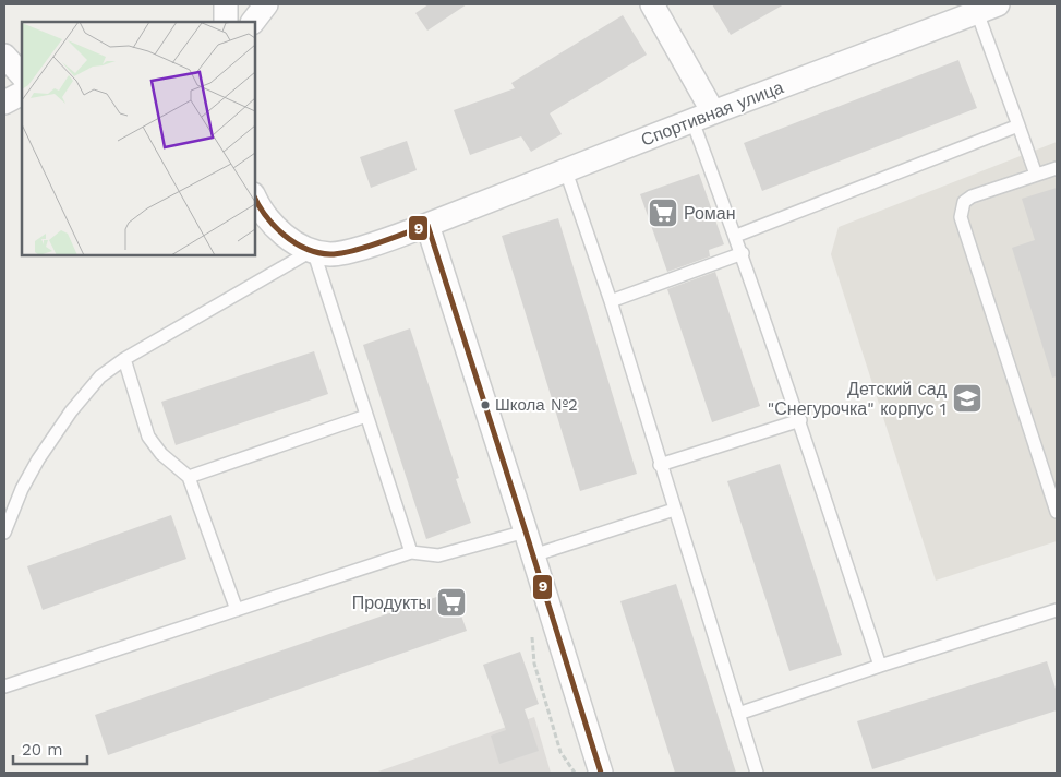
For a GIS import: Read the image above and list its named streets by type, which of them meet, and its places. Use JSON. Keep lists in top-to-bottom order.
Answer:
{
  "streets": {
    "street": ["Спортивная улица"]
  },
  "places": {
    "supermarket": ["Роман", "Продукты"],
    "school or university": ["Детский сад \"Снегурочка\" корпус 1"],
    "other": ["Школа №2"]
  },
  "lines": ["transit line 9"],
  "scale_bar": "20 m"
}
